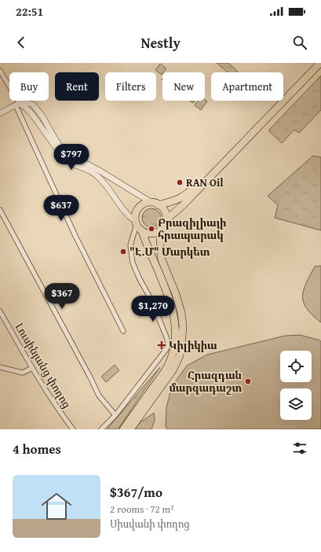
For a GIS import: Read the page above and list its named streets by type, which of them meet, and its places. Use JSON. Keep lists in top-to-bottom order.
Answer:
{
  "streets": {
    "street": ["Լուսինյանց փողոց"]
  },
  "places": {
    "other": [
      "RAN Oil",
      "Բրազիլիայի հրապարակ",
      "\"Է.Մ\" Մարկետ",
      "Հրազդան մարզադաշտ"
    ],
    "health": ["Կիլիկիա"]
  },
  "page": {
    "status": "22:51",
    "header": "Nestly",
    "chip": [
      "Buy",
      "Rent",
      "Filters",
      "New",
      "Apartment"
    ],
    "price": [
      "$797",
      "$637",
      "$367",
      "$1,270"
    ],
    "heading": "4 homes",
    "list": [
      {
        "name": "$367/mo",
        "note": "2 rooms · 72 m² · Սիսվանի փողոց"
      }
    ]
  }
}
